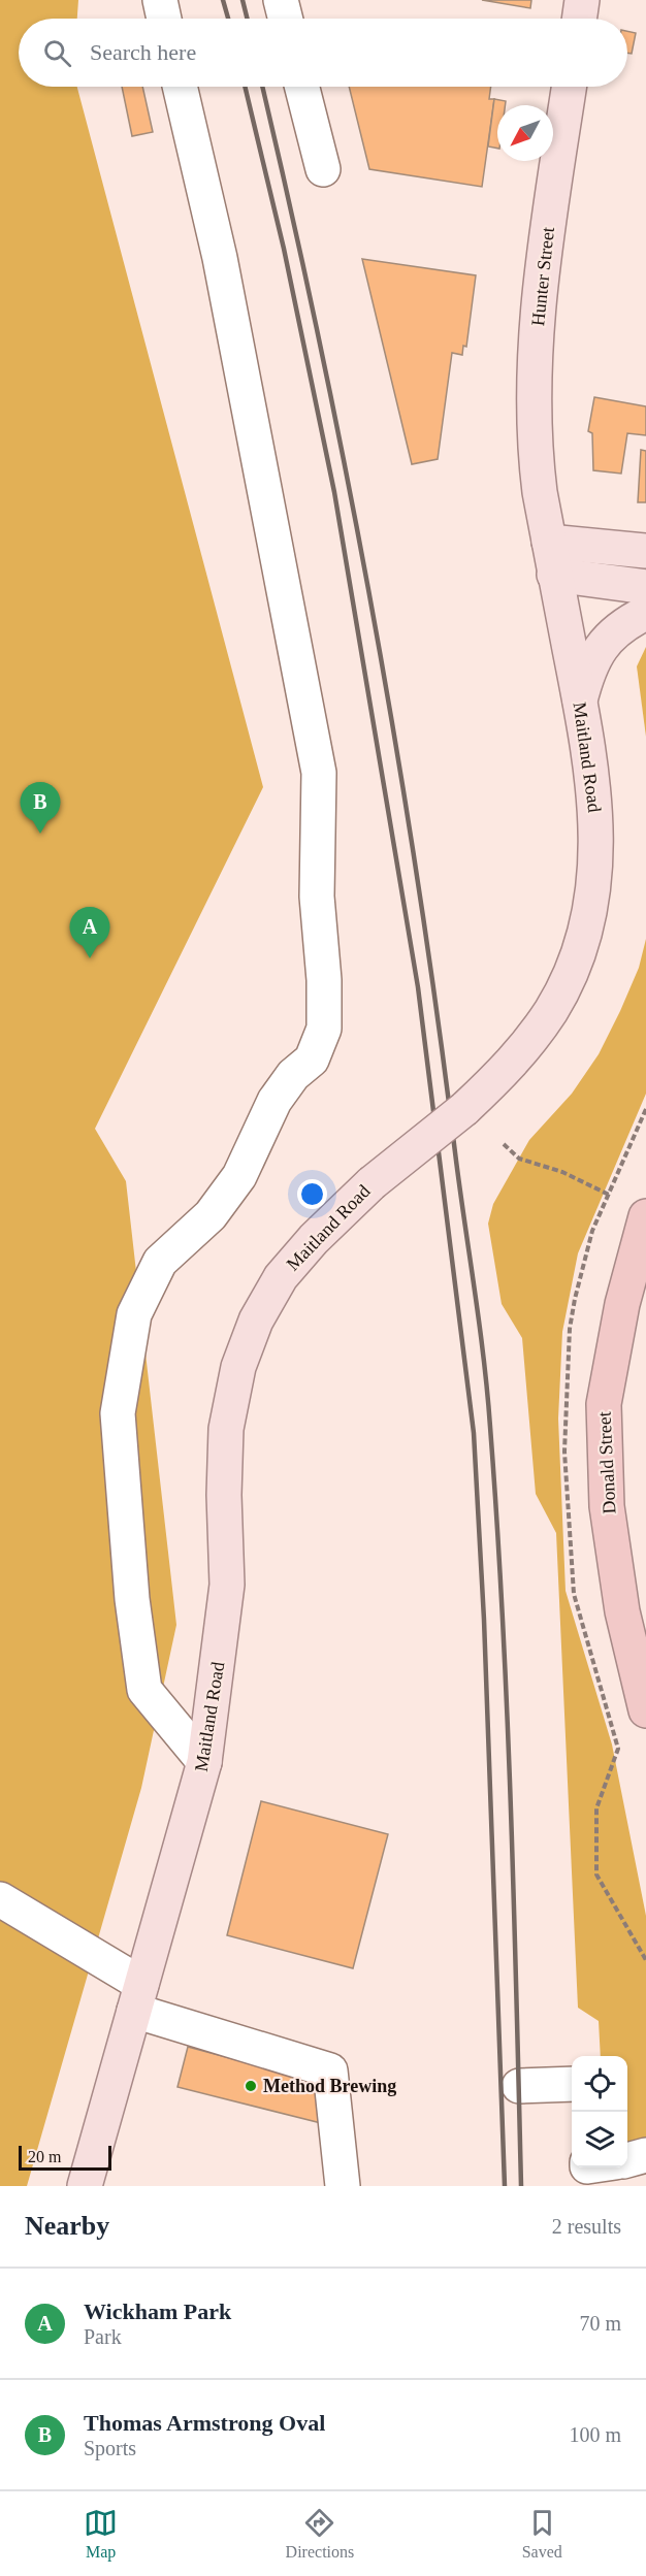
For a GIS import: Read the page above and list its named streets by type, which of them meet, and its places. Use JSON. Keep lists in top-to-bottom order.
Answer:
{
  "streets": {
    "highway": ["Donald Street"],
    "main road": ["Hunter Street", "Maitland Road"]
  },
  "crossings": [
    ["Hunter Street", "Maitland Road"]
  ],
  "places": ["Method Brewing"],
  "scale_bar": "20 m",
  "north": "bottom left",
  "page": {
    "search": "Search here",
    "pins": ["B", "A"],
    "scale": "20 m",
    "heading": ["Nearby", "2 results"],
    "list": [
      {
        "mark": "A",
        "name": "Wickham Park",
        "note": "Park",
        "value": "70 m"
      },
      {
        "mark": "B",
        "name": "Thomas Armstrong Oval",
        "note": "Sports",
        "value": "100 m"
      }
    ],
    "nav": ["Map", "Directions", "Saved"]
  }
}
